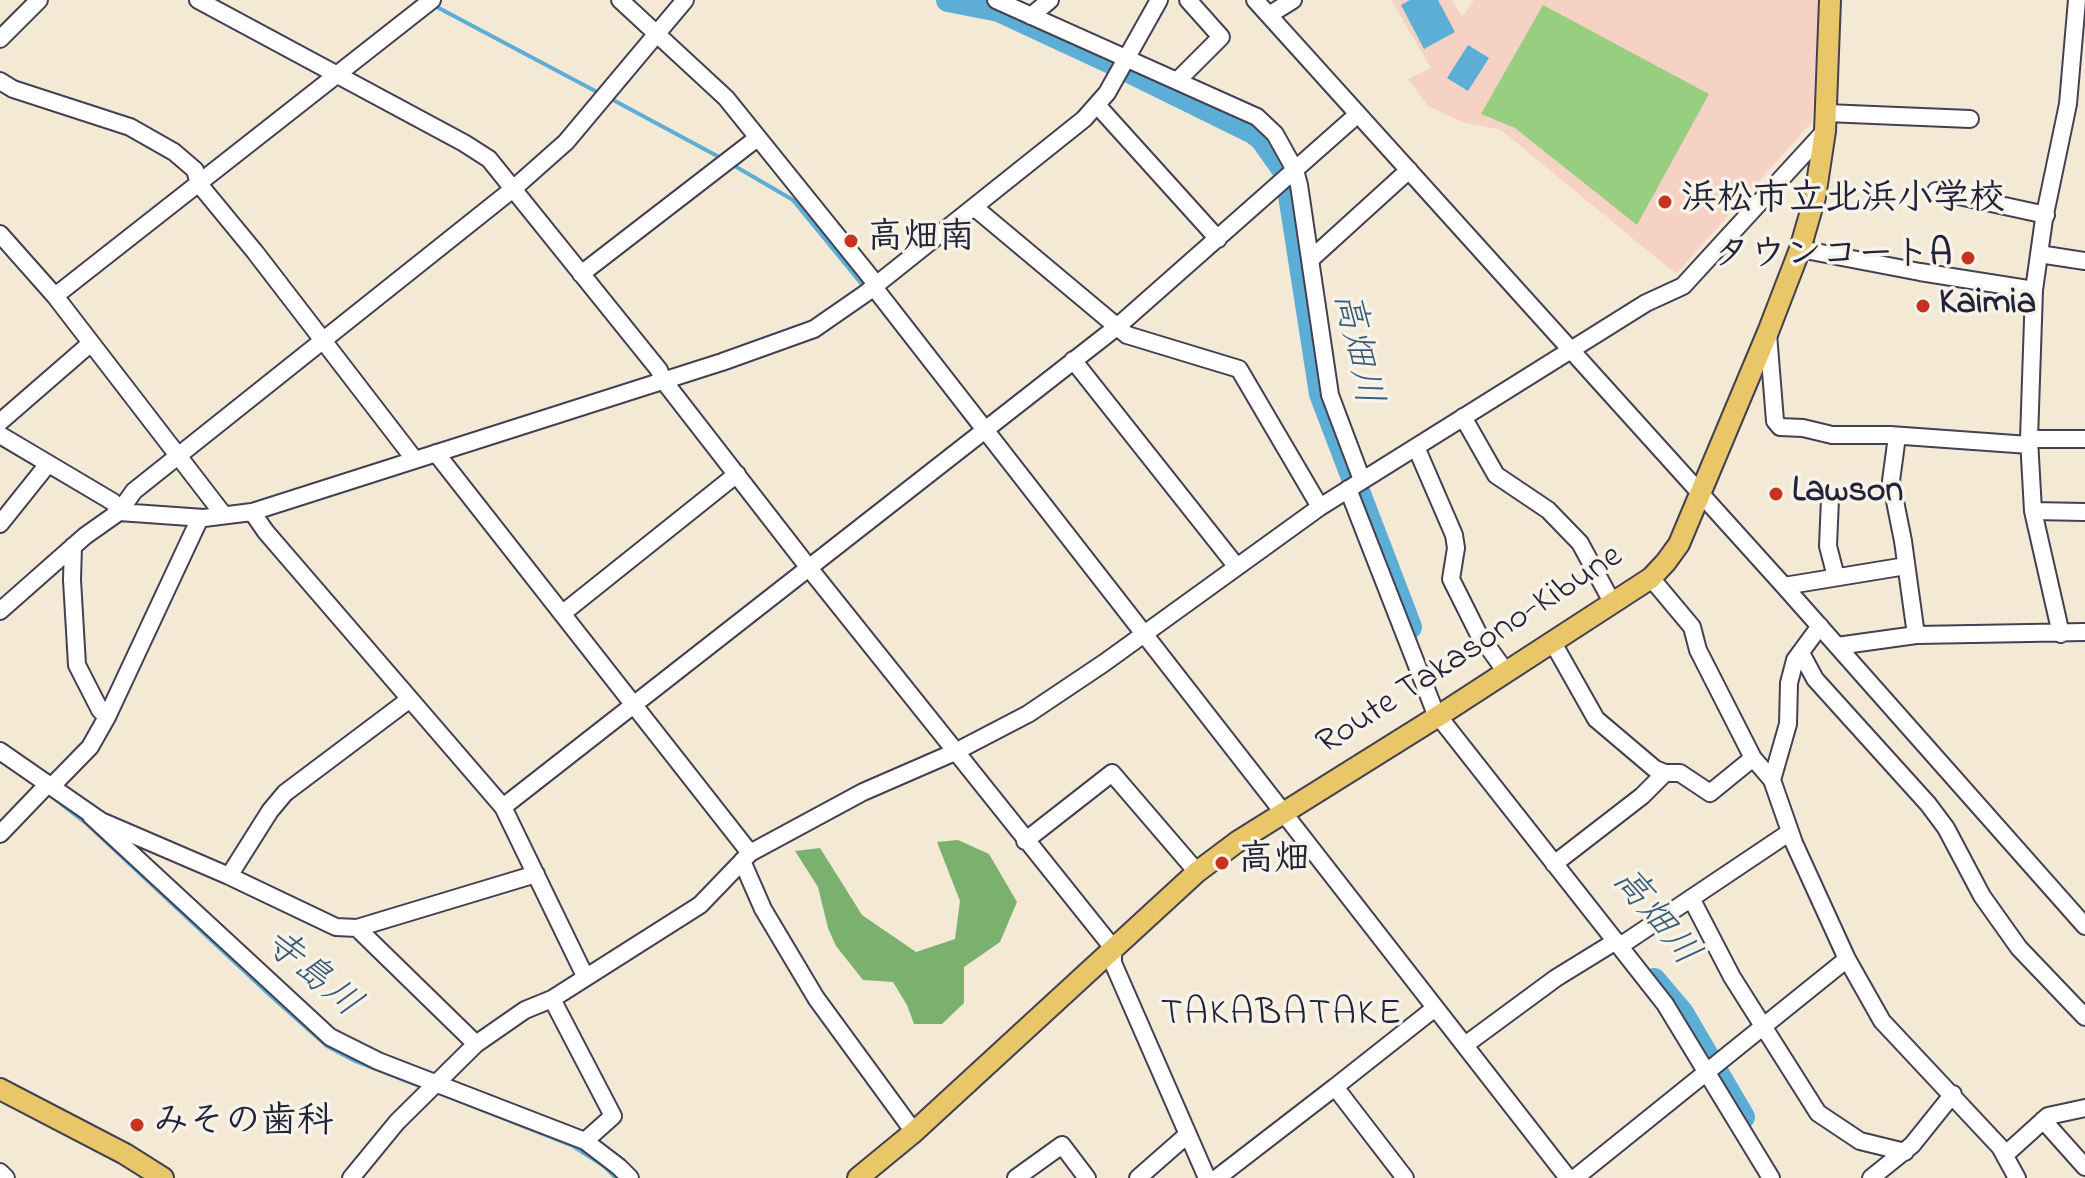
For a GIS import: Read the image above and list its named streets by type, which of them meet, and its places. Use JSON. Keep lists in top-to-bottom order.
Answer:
{
  "streets": {
    "main road": ["Route Takasono-Kibune"]
  },
  "districts": ["TAKABATAKE"],
  "water": ["高畑川", "寺島川"],
  "places": [
    "浜松市立北浜小学校",
    "高畑南",
    "タウンコートA",
    "Kaimia",
    "Lawson",
    "高畑",
    "みその歯科"
  ]
}
